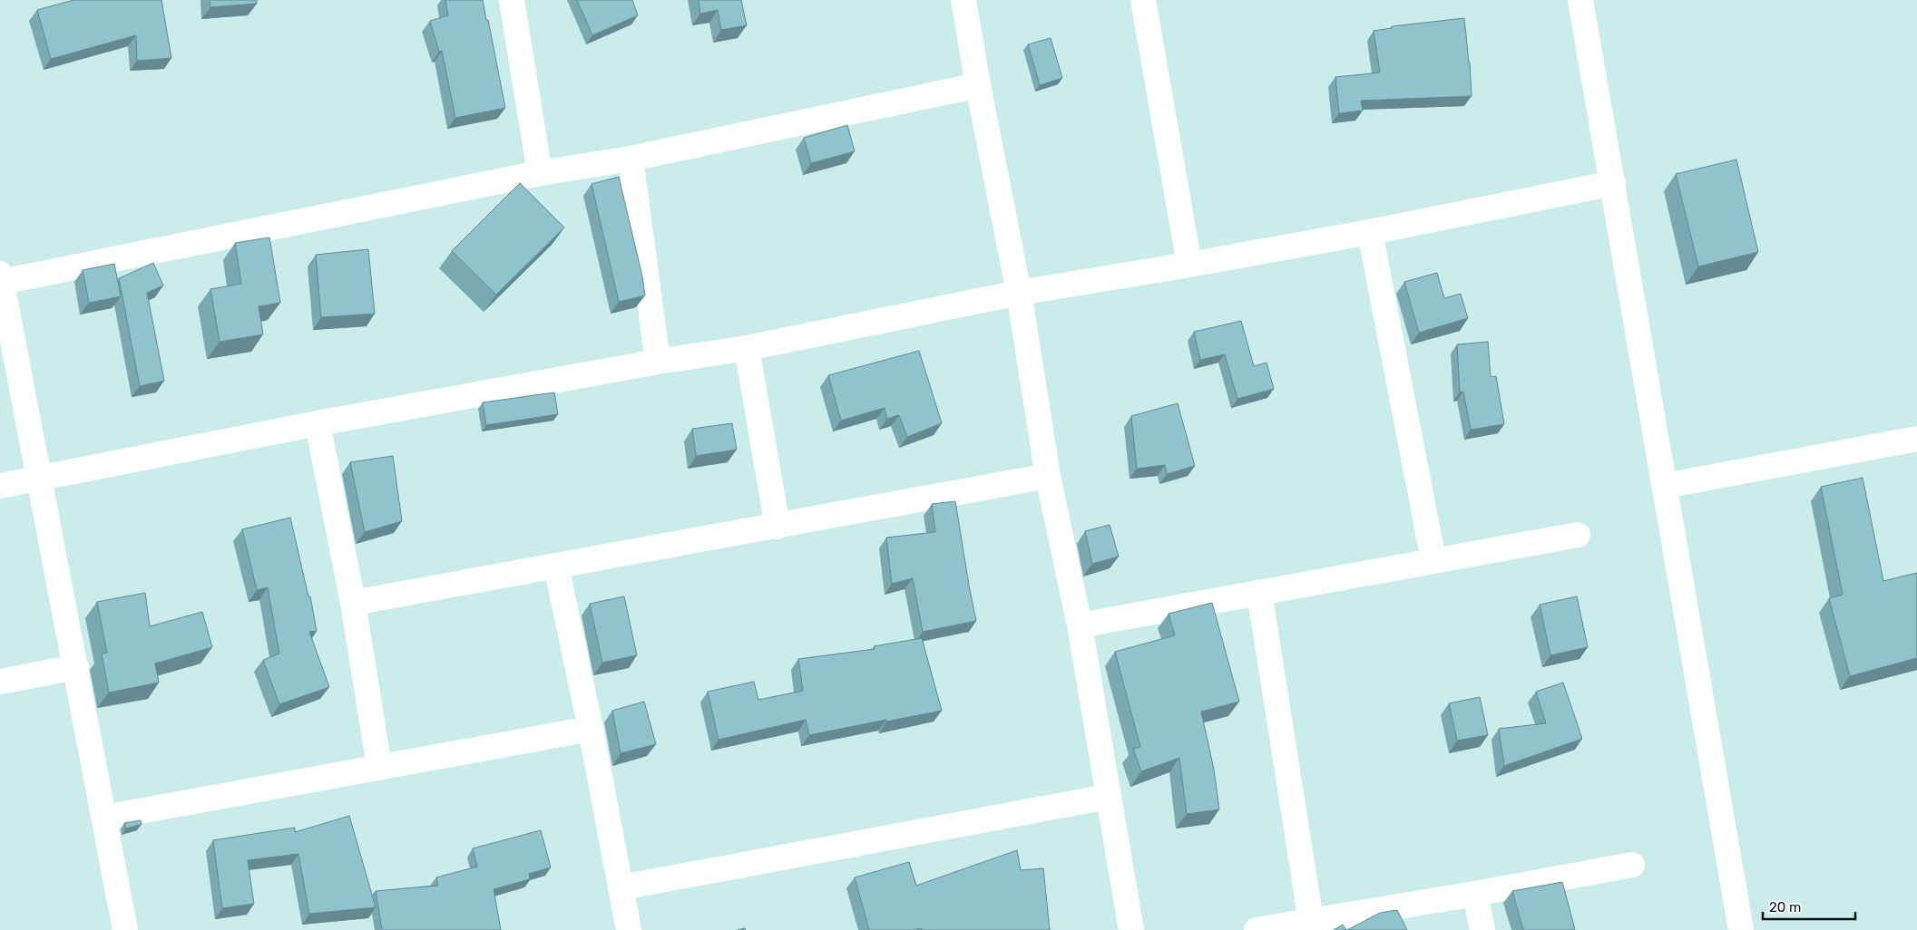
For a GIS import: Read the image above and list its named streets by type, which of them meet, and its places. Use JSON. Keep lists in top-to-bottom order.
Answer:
{
  "scale_bar": "20 m"
}
